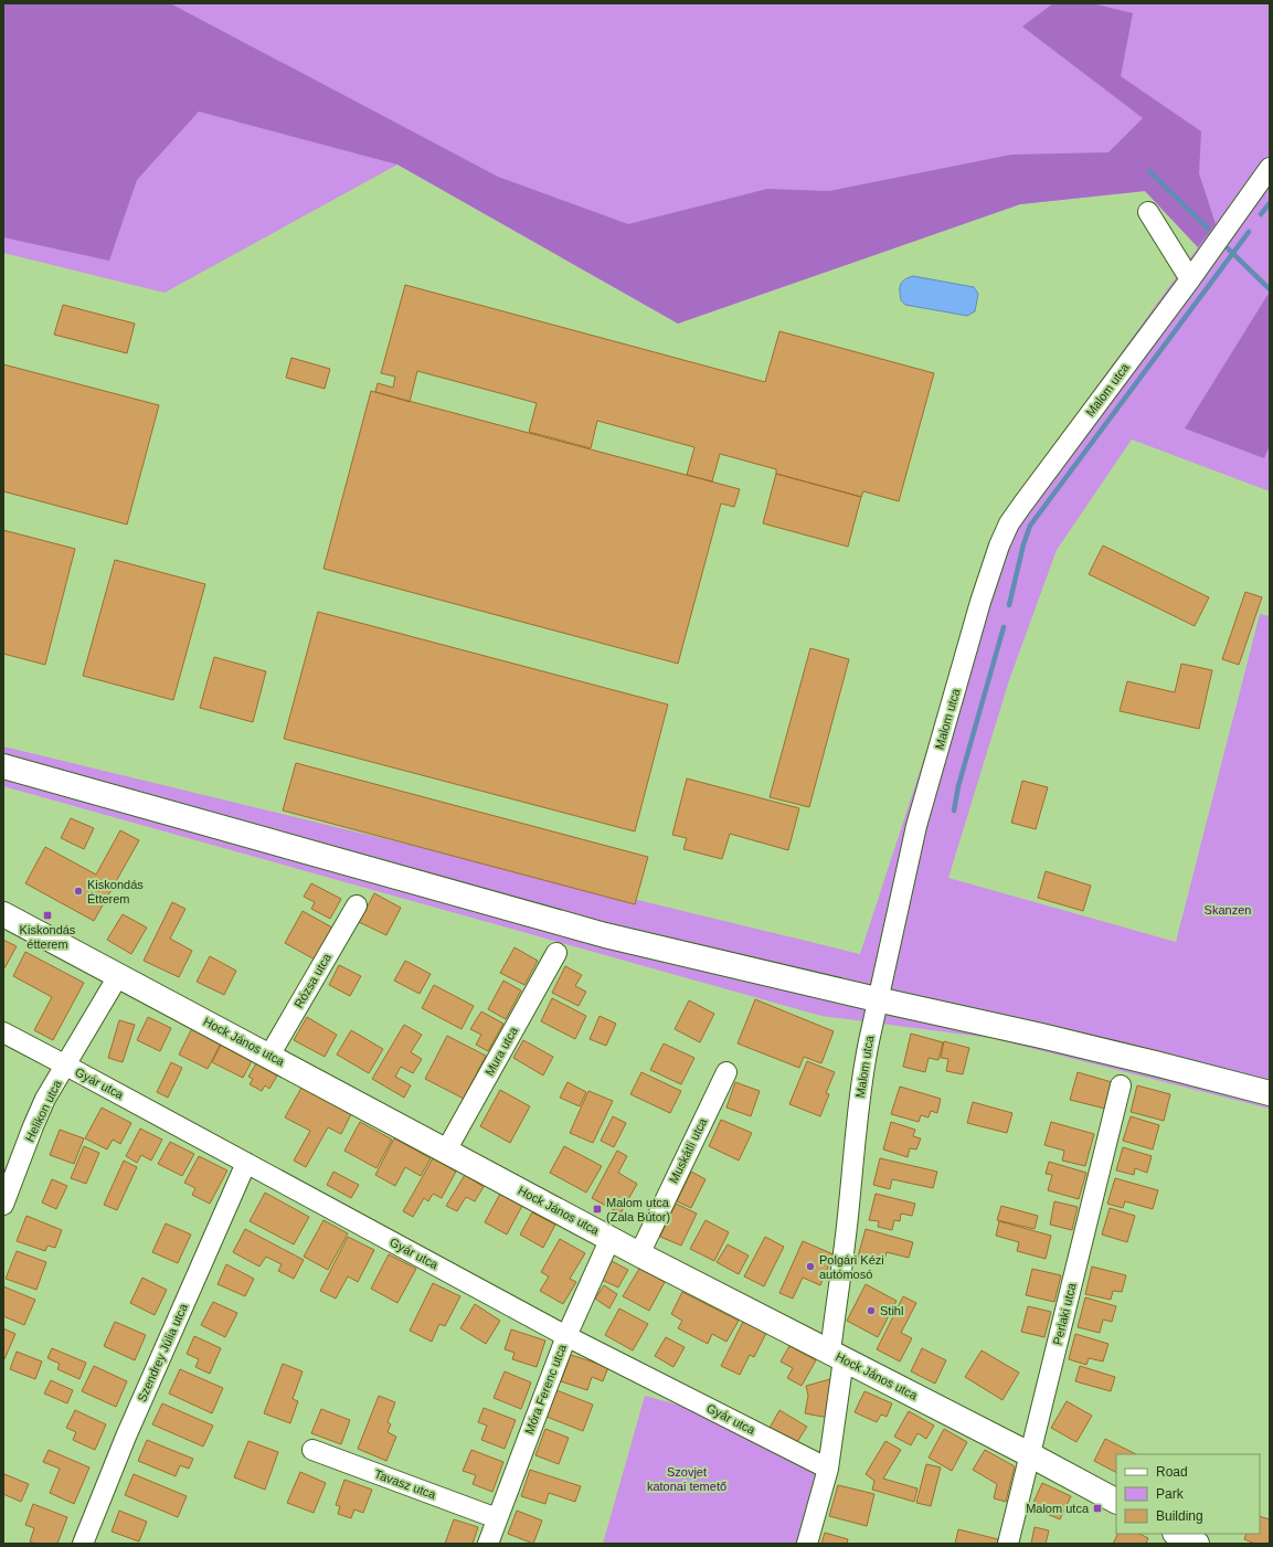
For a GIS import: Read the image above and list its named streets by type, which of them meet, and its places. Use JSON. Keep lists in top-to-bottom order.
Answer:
{
  "streets": {
    "street": [
      "Malom utca",
      "Rózsa utca",
      "Hock János utca",
      "Mura utca",
      "Gyár utca",
      "Helikon utca",
      "Muskátli utca",
      "Perlaki utca",
      "Szendrey Júlia utca",
      "Móra Ferenc utca",
      "Tavasz utca"
    ]
  },
  "crossings": [
    ["Malom utca", "Hock János utca"],
    ["Malom utca", "Gyár utca"],
    ["Rózsa utca", "Hock János utca"],
    ["Hock János utca", "Mura utca"],
    ["Hock János utca", "Helikon utca"],
    ["Hock János utca", "Muskátli utca"],
    ["Hock János utca", "Perlaki utca"],
    ["Hock János utca", "Móra Ferenc utca"],
    ["Gyár utca", "Helikon utca"],
    ["Gyár utca", "Szendrey Júlia utca"],
    ["Gyár utca", "Móra Ferenc utca"],
    ["Móra Ferenc utca", "Tavasz utca"]
  ],
  "parks": ["Skanzen", "Szovjet katonai temető"],
  "places": {
    "other": ["Kiskondás Étterem", "Polgári Kézi autómosó", "Stihl"],
    "transit": ["Kiskondás étterem", "Malom utca (Zala Bútor)", "Malom utca"]
  },
  "legend": ["Road", "Park", "Building"]
}
